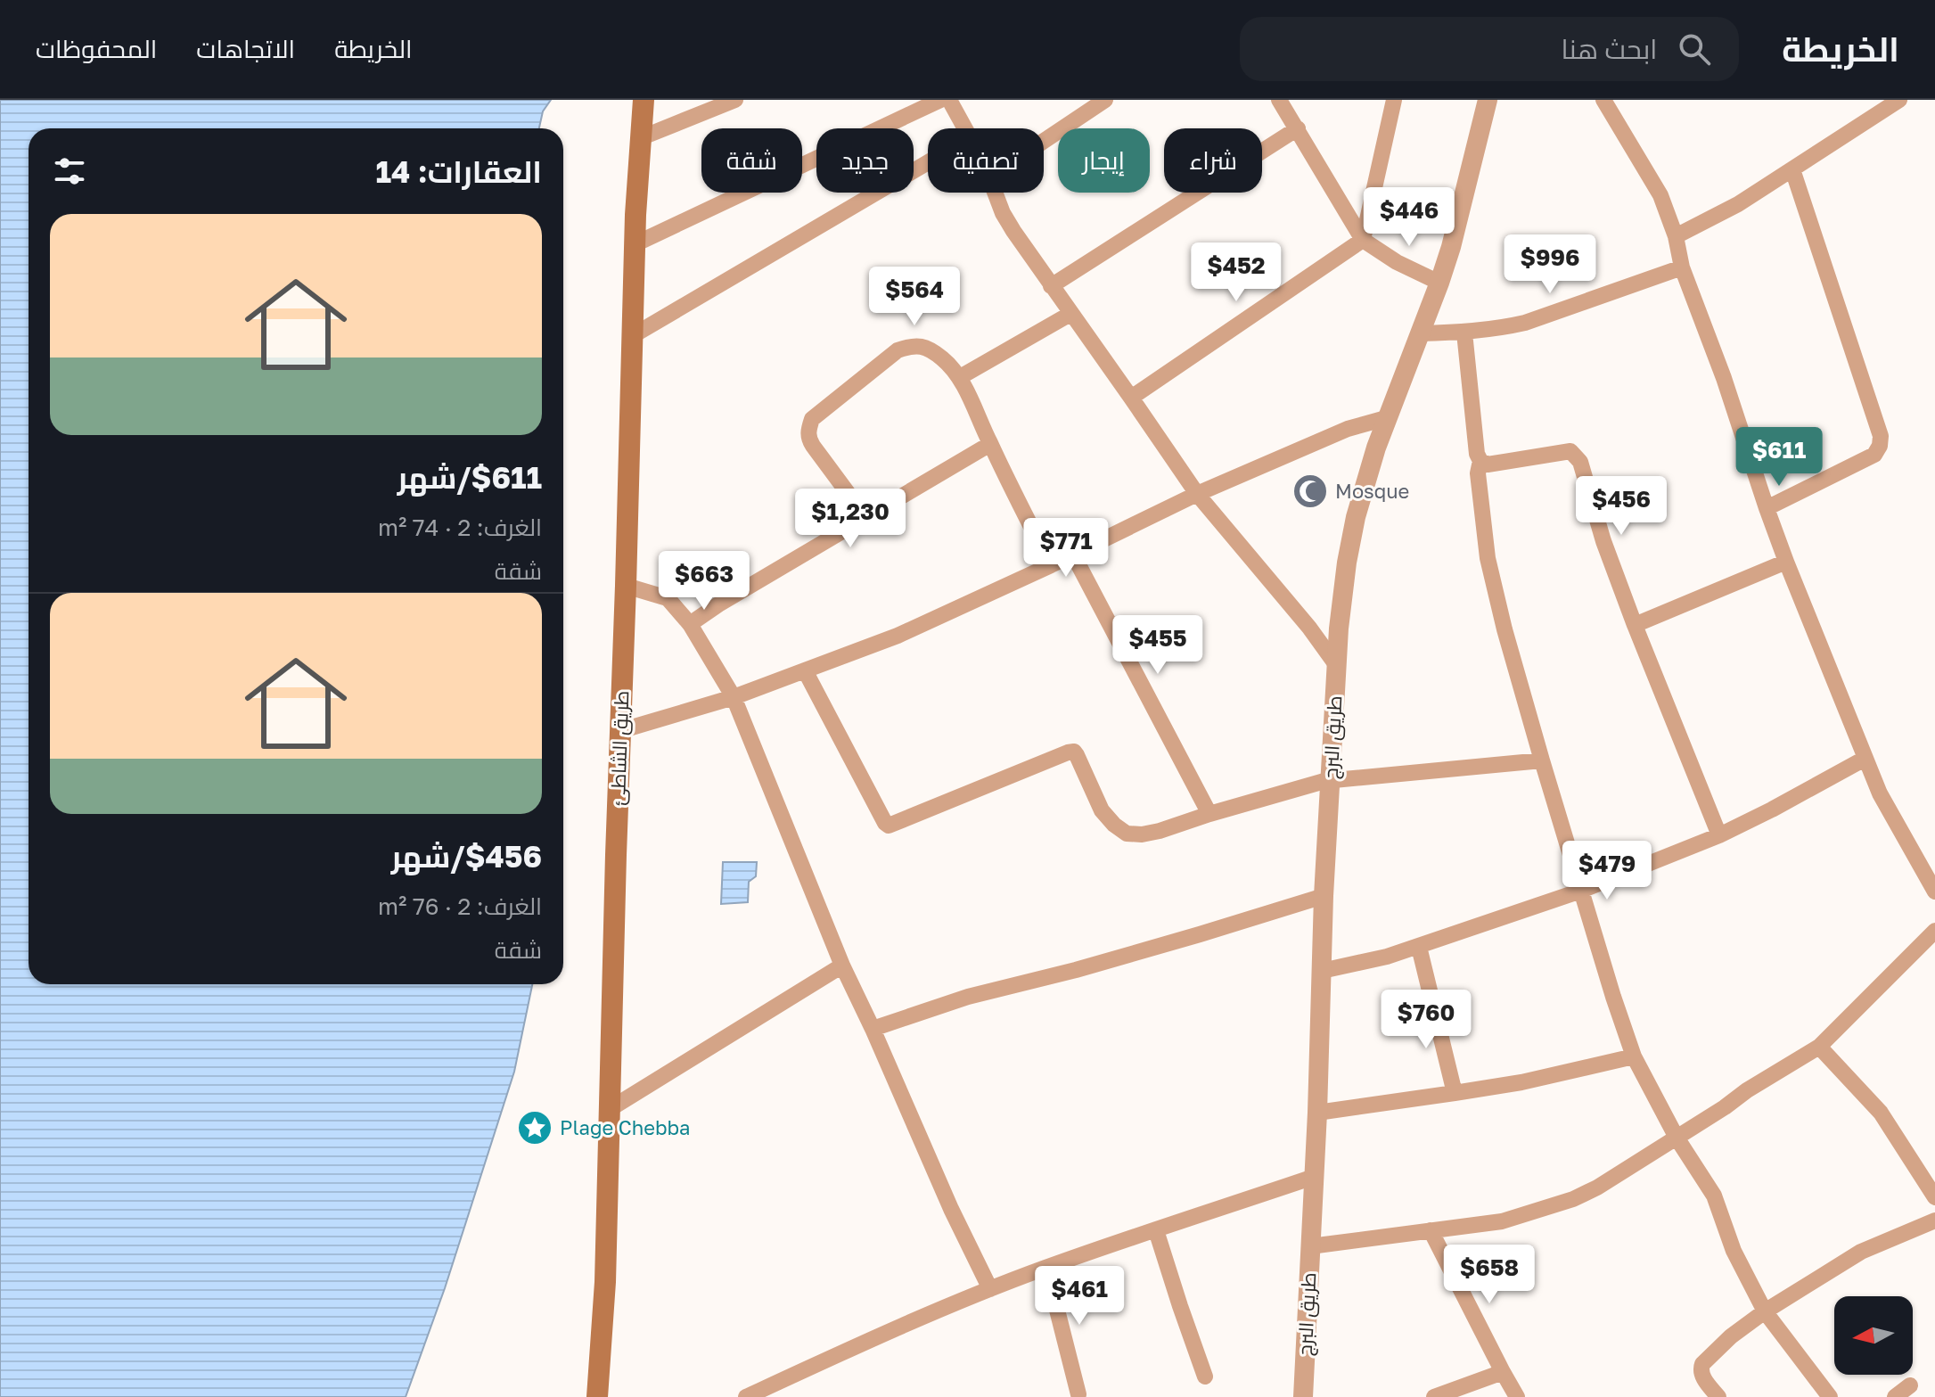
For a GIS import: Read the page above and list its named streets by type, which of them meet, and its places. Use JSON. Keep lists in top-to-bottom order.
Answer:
{
  "streets": {
    "main road": ["طريق الشاطئ"],
    "street": ["طريق البرج"]
  },
  "places": {
    "mosque": ["Mosque"],
    "place": ["Plage Chebba"]
  },
  "north": "left",
  "page": {
    "header": "الخريطة",
    "search": "ابحث هنا",
    "nav": ["الخريطة", "الاتجاهات", "المحفوظات"],
    "chip": [
      "شراء",
      "إيجار",
      "تصفية",
      "جديد",
      "شقة"
    ],
    "heading": "العقارات: 14",
    "price": [
      "$446",
      "$996",
      "$452",
      "$564",
      "$611",
      "$456",
      "$1,230",
      "$771",
      "$663",
      "$455",
      "$479",
      "$760",
      "$658",
      "$461"
    ],
    "list": [
      {
        "name": "$611/شهر",
        "note": "الغرف: 2 · 74 m² · شقة"
      },
      {
        "name": "$456/شهر",
        "note": "الغرف: 2 · 76 m² · شقة"
      }
    ]
  }
}
